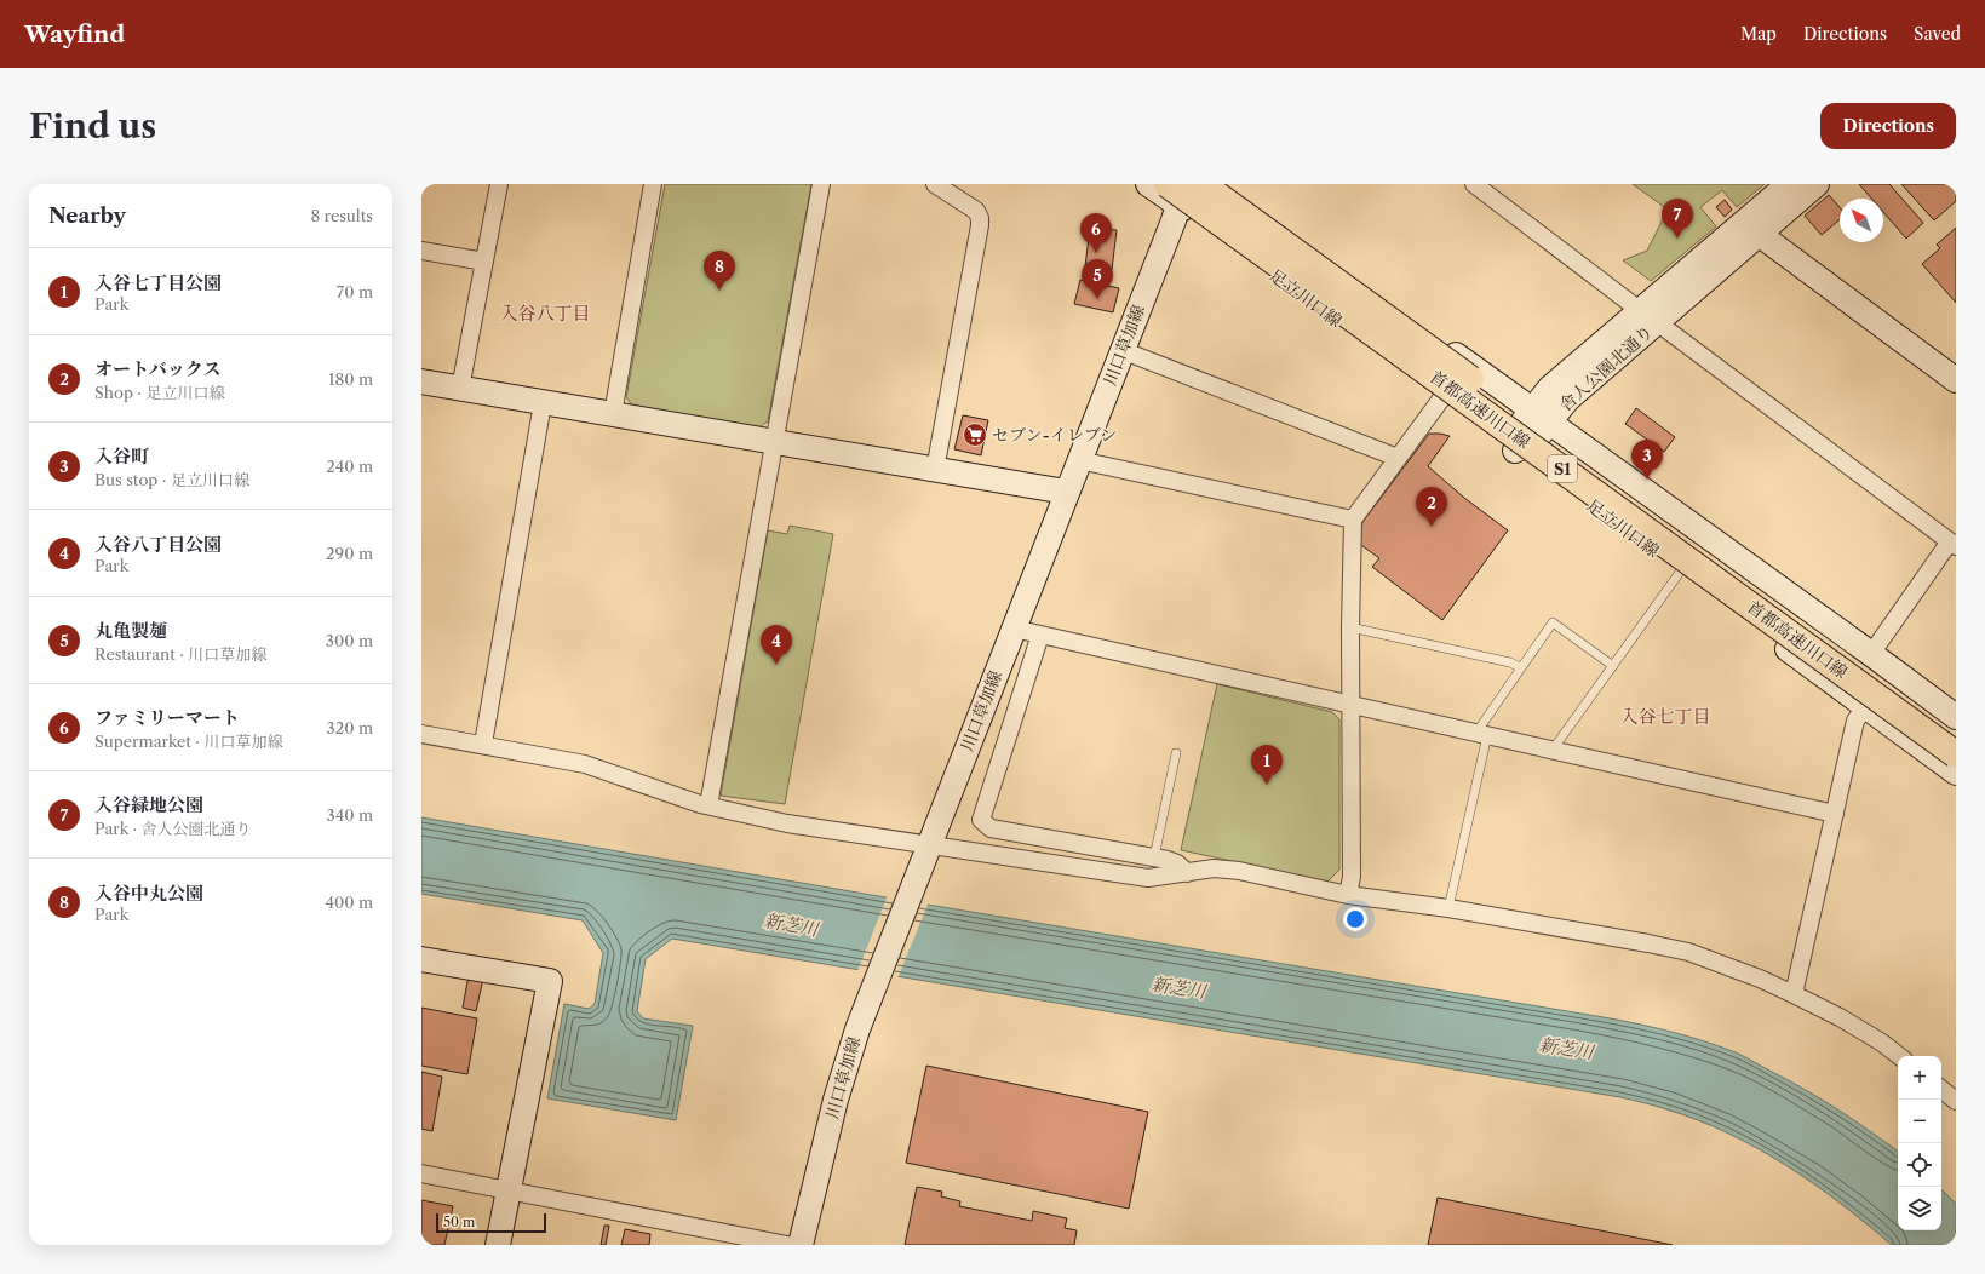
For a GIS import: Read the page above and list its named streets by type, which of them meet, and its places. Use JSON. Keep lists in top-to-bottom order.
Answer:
{
  "streets": {
    "highway": ["首都高速川口線", "S1"],
    "main road": ["足立川口線", "川口草加線", "舎人公園北通り"]
  },
  "crossings": [
    ["足立川口線", "川口草加線"],
    ["足立川口線", "舎人公園北通り"],
    ["足立川口線", "首都高速川口線"],
    ["川口草加線", "首都高速川口線"]
  ],
  "districts": ["入谷八丁目", "入谷七丁目"],
  "water": ["新芝川"],
  "places": {
    "supermarket": ["セブン-イレブン"]
  },
  "scale_bar": "50 m",
  "north": "top left",
  "page": {
    "header": "Wayfind",
    "nav": ["Map", "Directions", "Saved"],
    "buttons": "Directions",
    "title": "Find us",
    "heading": ["Nearby", "8 results"],
    "pins": [
      "7",
      "6",
      "8",
      "5",
      "3",
      "2",
      "4",
      "1"
    ],
    "list": [
      {
        "mark": "1",
        "name": "入谷七丁目公園",
        "note": "Park",
        "value": "70 m"
      },
      {
        "mark": "2",
        "name": "オートバックス",
        "note": "Shop · 足立川口線",
        "value": "180 m"
      },
      {
        "mark": "3",
        "name": "入谷町",
        "note": "Bus stop · 足立川口線",
        "value": "240 m"
      },
      {
        "mark": "4",
        "name": "入谷八丁目公園",
        "note": "Park",
        "value": "290 m"
      },
      {
        "mark": "5",
        "name": "丸亀製麺",
        "note": "Restaurant · 川口草加線",
        "value": "300 m"
      },
      {
        "mark": "6",
        "name": "ファミリーマート",
        "note": "Supermarket · 川口草加線",
        "value": "320 m"
      },
      {
        "mark": "7",
        "name": "入谷緑地公園",
        "note": "Park · 舎人公園北通り",
        "value": "340 m"
      },
      {
        "mark": "8",
        "name": "入谷中丸公園",
        "note": "Park",
        "value": "400 m"
      }
    ],
    "map_buttons": ["+", "−"],
    "scale": "50 m"
  }
}
